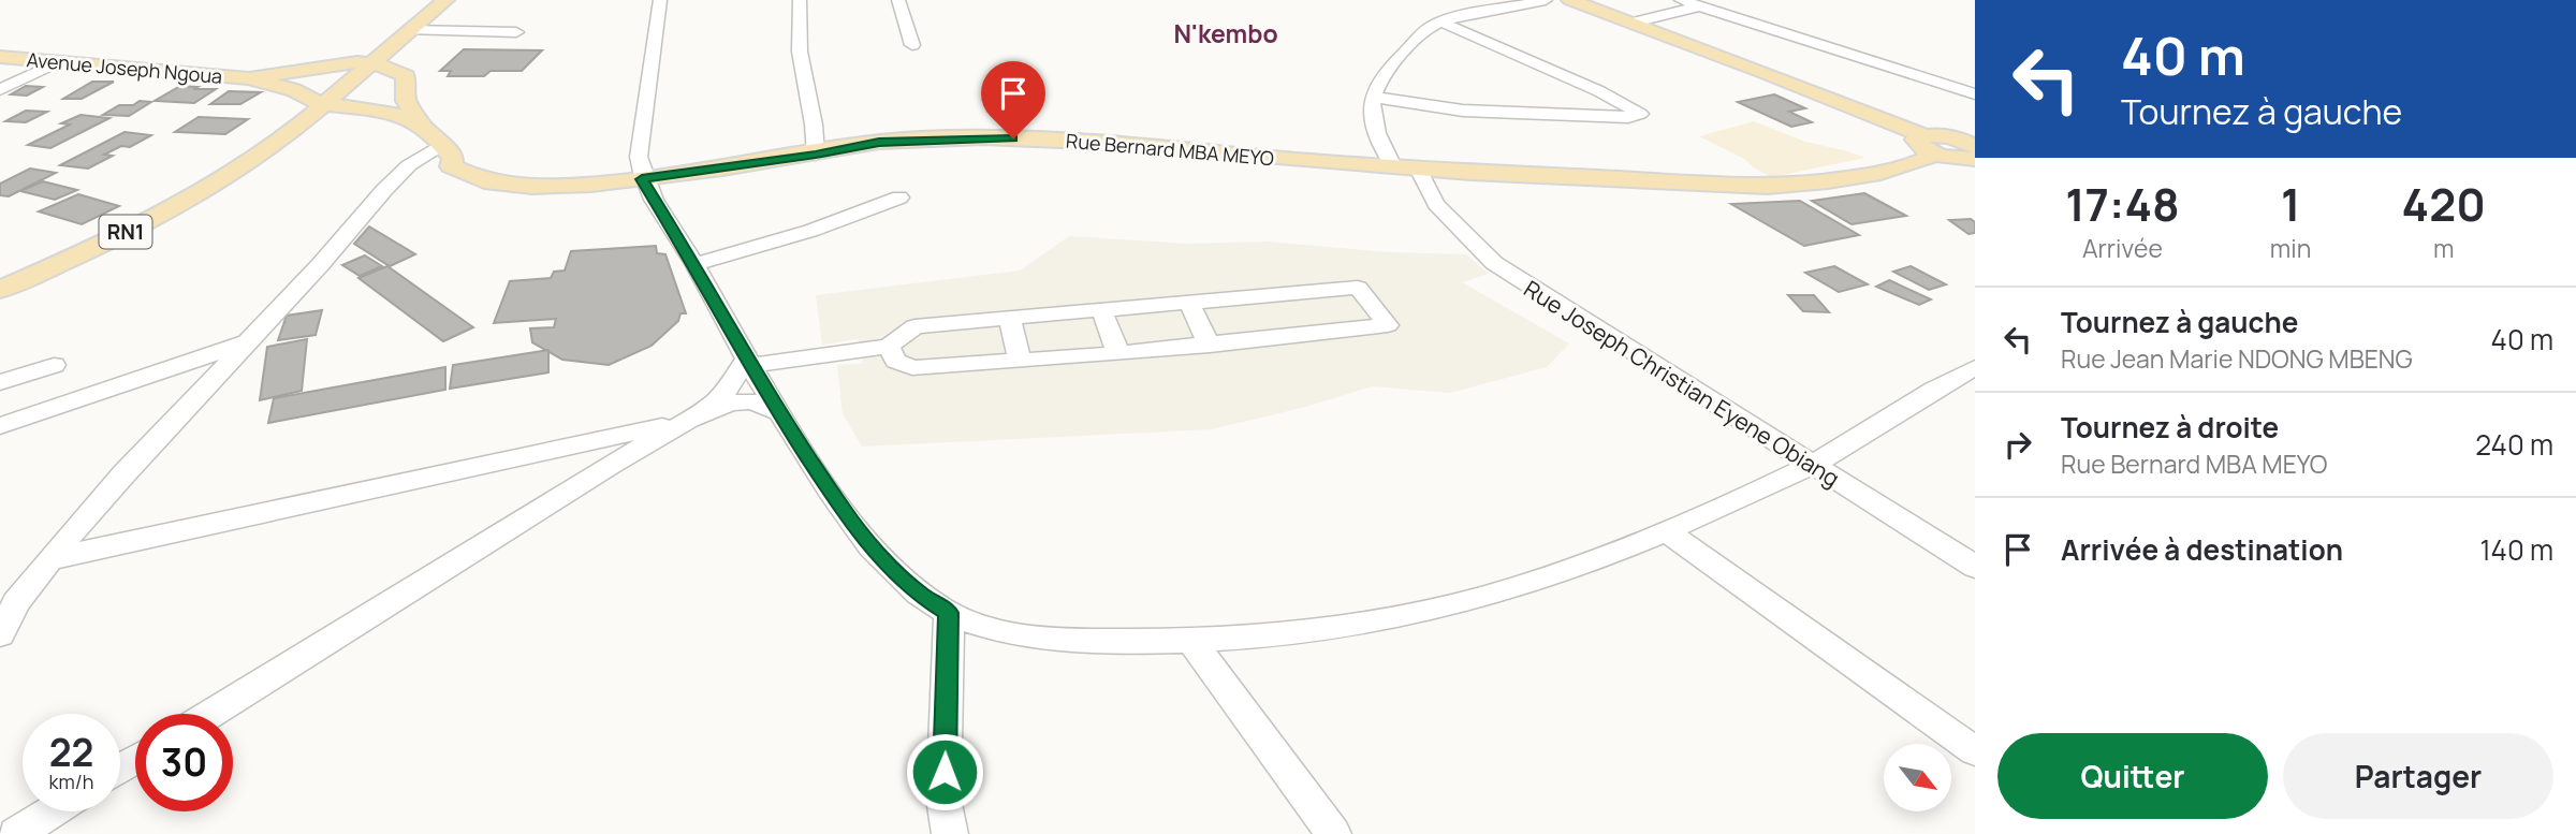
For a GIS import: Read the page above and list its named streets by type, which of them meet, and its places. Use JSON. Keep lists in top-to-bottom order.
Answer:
{
  "streets": {
    "main road": ["Avenue Joseph Ngoua", "Rue Bernard MBA MEYO", "RN1"],
    "street": ["Rue Joseph Christian Eyene Obiang"]
  },
  "crossings": [
    ["Rue Bernard MBA MEYO", "Rue Joseph Christian Eyene Obiang"]
  ],
  "districts": ["N'kembo"],
  "north": "bottom right",
  "page": {
    "turn": ["40 m", "Tournez à gauche"],
    "eta": [
      "17:48",
      "Arrivée",
      "1",
      "min",
      "420",
      "m"
    ],
    "list": [
      {
        "name": "Tournez à gauche",
        "note": "Rue Jean Marie NDONG MBENG",
        "value": "40 m"
      },
      {
        "name": "Tournez à droite",
        "note": "Rue Bernard MBA MEYO",
        "value": "240 m"
      },
      {
        "name": "Arrivée à destination",
        "value": "140 m"
      }
    ],
    "speed": "22 km/h",
    "limit": "30",
    "buttons": ["Quitter", "Partager"]
  }
}
